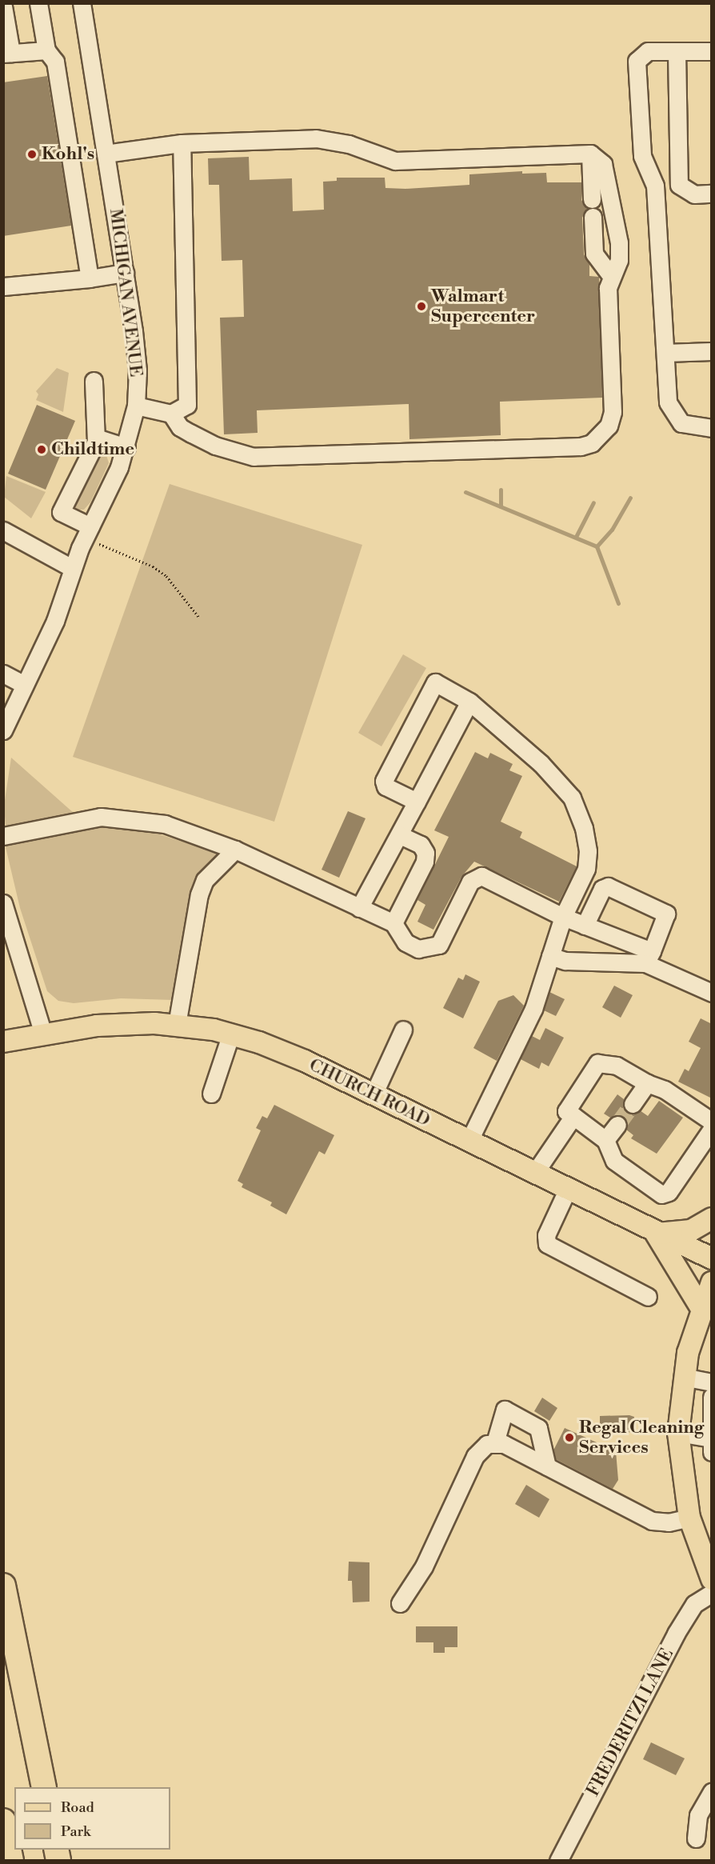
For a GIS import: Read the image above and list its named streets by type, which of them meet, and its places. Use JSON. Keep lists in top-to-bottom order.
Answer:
{
  "streets": {
    "main road": ["CHURCH ROAD"],
    "street": ["MICHIGAN AVENUE", "FREDERITZI LANE"]
  },
  "places": [
    "Kohl's",
    "Walmart Supercenter",
    "Childtime",
    "Regal Cleaning Services"
  ],
  "legend": ["Road", "Park"]
}
